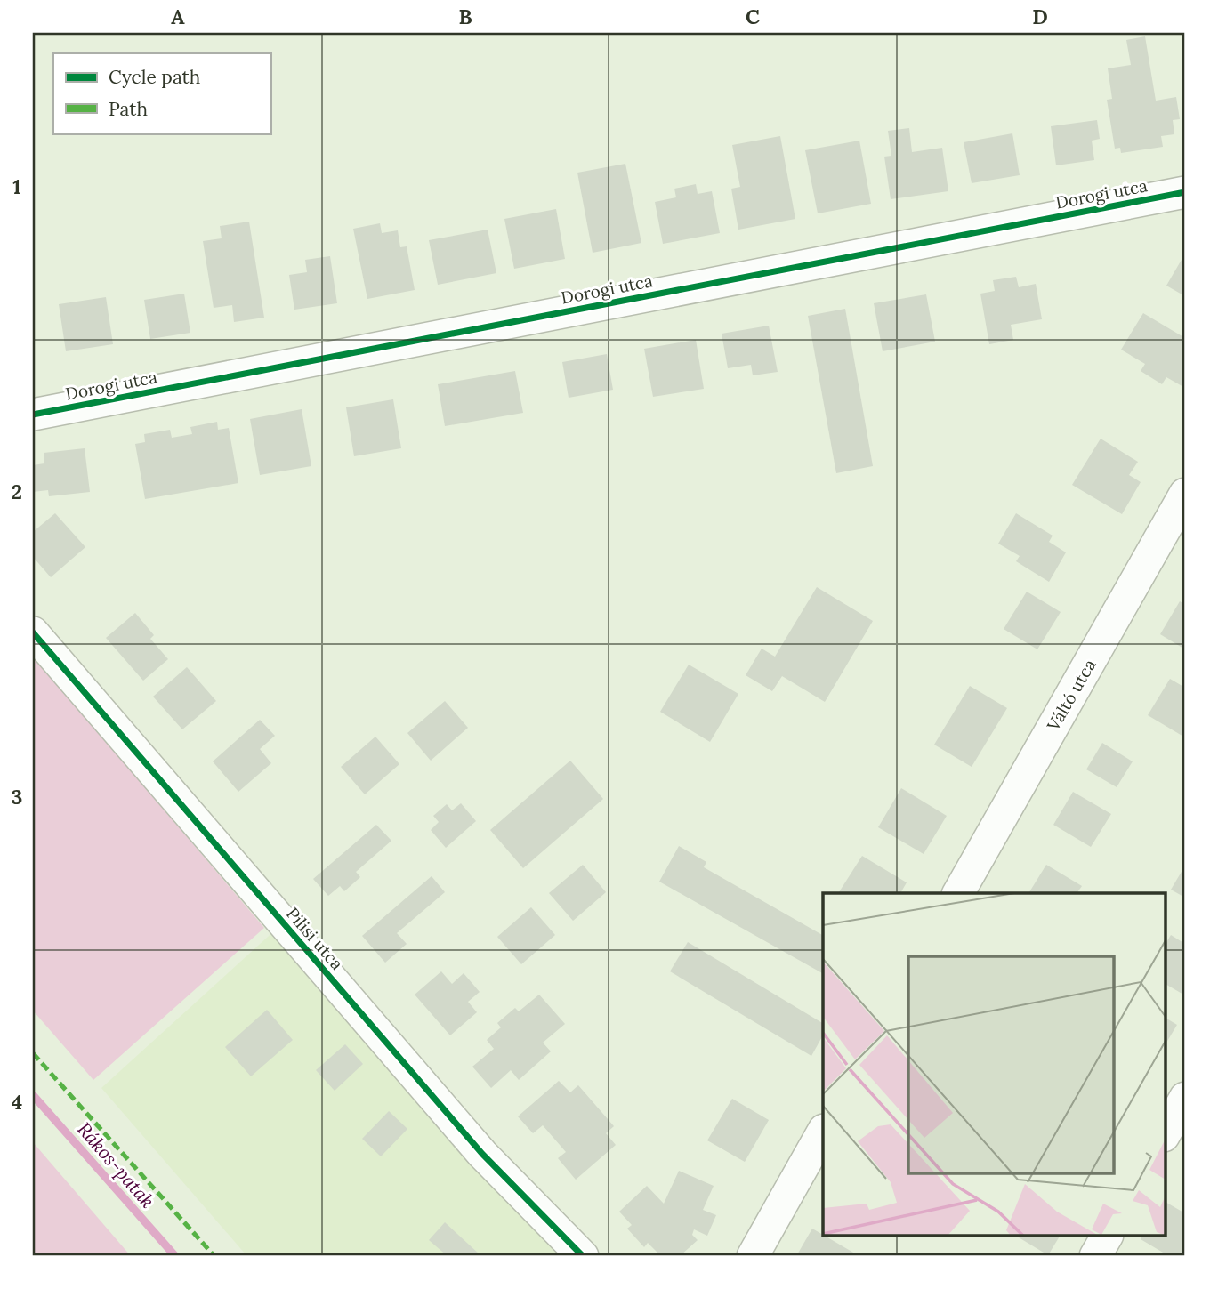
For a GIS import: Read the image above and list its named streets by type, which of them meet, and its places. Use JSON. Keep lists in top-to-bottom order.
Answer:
{
  "streets": {
    "street": ["Dorogi utca", "Váltó utca", "Pilisi utca"]
  },
  "water": ["Rákos-patak"],
  "legend": ["Cycle path", "Path"],
  "grid": {
    "columns": [
      "A",
      "B",
      "C",
      "D"
    ],
    "rows": [
      "1",
      "2",
      "3",
      "4"
    ]
  }
}
